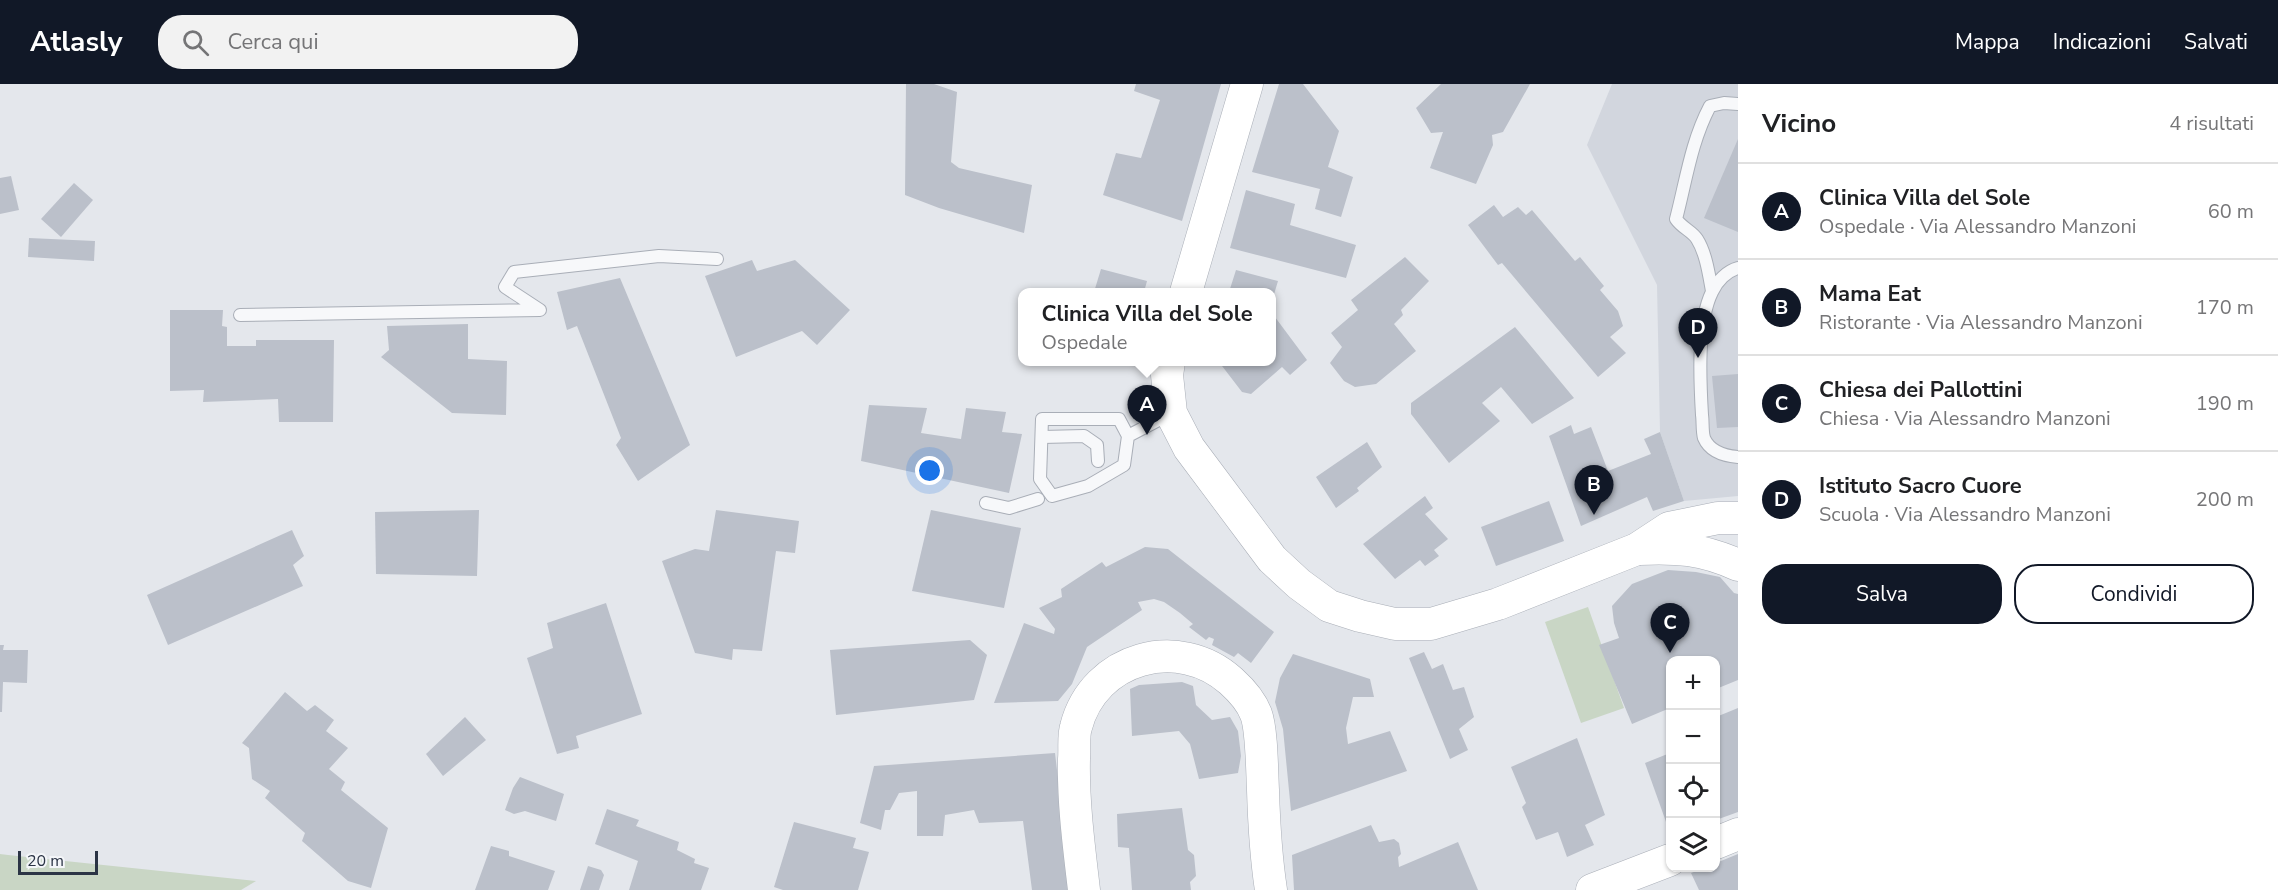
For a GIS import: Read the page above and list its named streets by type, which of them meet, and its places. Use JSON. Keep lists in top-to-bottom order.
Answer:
{
  "scale_bar": "20 m",
  "page": {
    "header": "Atlasly",
    "search": "Cerca qui",
    "nav": ["Mappa", "Indicazioni", "Salvati"],
    "heading": ["Vicino", "4 risultati"],
    "list": [
      {
        "mark": "A",
        "name": "Clinica Villa del Sole",
        "note": "Ospedale · Via Alessandro Manzoni",
        "value": "60 m"
      },
      {
        "mark": "B",
        "name": "Mama Eat",
        "note": "Ristorante · Via Alessandro Manzoni",
        "value": "170 m"
      },
      {
        "mark": "C",
        "name": "Chiesa dei Pallottini",
        "note": "Chiesa · Via Alessandro Manzoni",
        "value": "190 m"
      },
      {
        "mark": "D",
        "name": "Istituto Sacro Cuore",
        "note": "Scuola · Via Alessandro Manzoni",
        "value": "200 m"
      }
    ],
    "popup": ["Clinica Villa del Sole", "Ospedale"],
    "pins": [
      "D",
      "A",
      "B",
      "C"
    ],
    "buttons": ["Salva", "Condividi"],
    "map_buttons": ["+", "−"],
    "scale": "20 m"
  }
}
